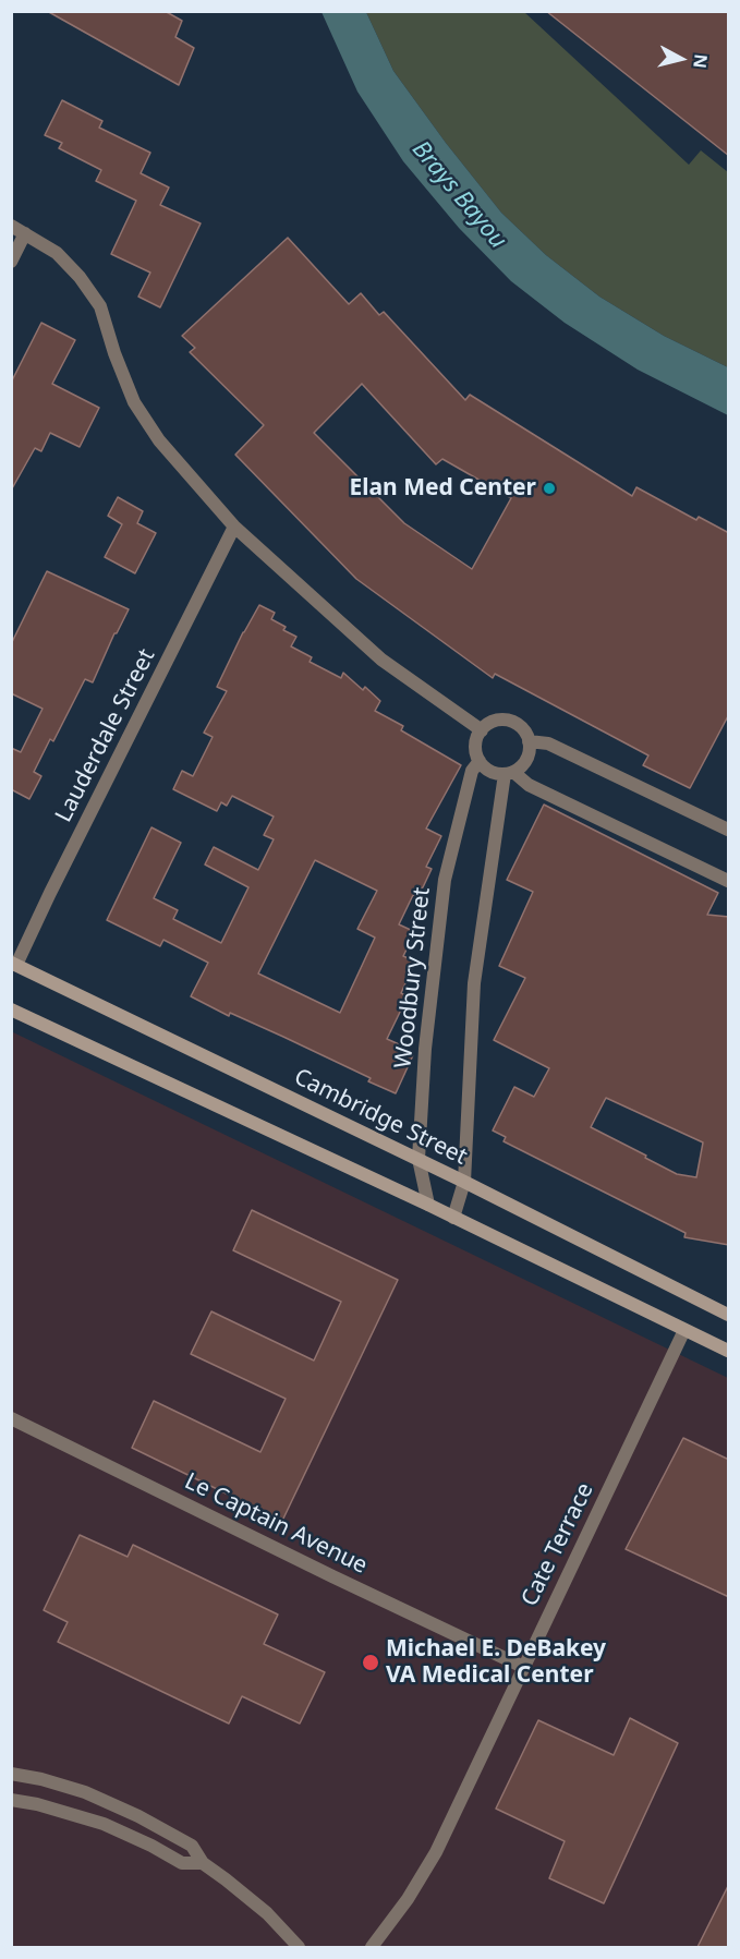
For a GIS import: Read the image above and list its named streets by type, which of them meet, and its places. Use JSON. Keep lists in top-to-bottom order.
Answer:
{
  "streets": {
    "street": [
      "Lauderdale Street",
      "Woodbury Street",
      "Cambridge Street",
      "Le Captain Avenue",
      "Cate Terrace"
    ]
  },
  "crossings": [
    ["Lauderdale Street", "Cambridge Street"],
    ["Woodbury Street", "Cambridge Street"],
    ["Le Captain Avenue", "Cate Terrace"]
  ],
  "water": ["Brays Bayou"],
  "places": ["Elan Med Center", "Michael E. DeBakey VA Medical Center"],
  "north": "right"
}
